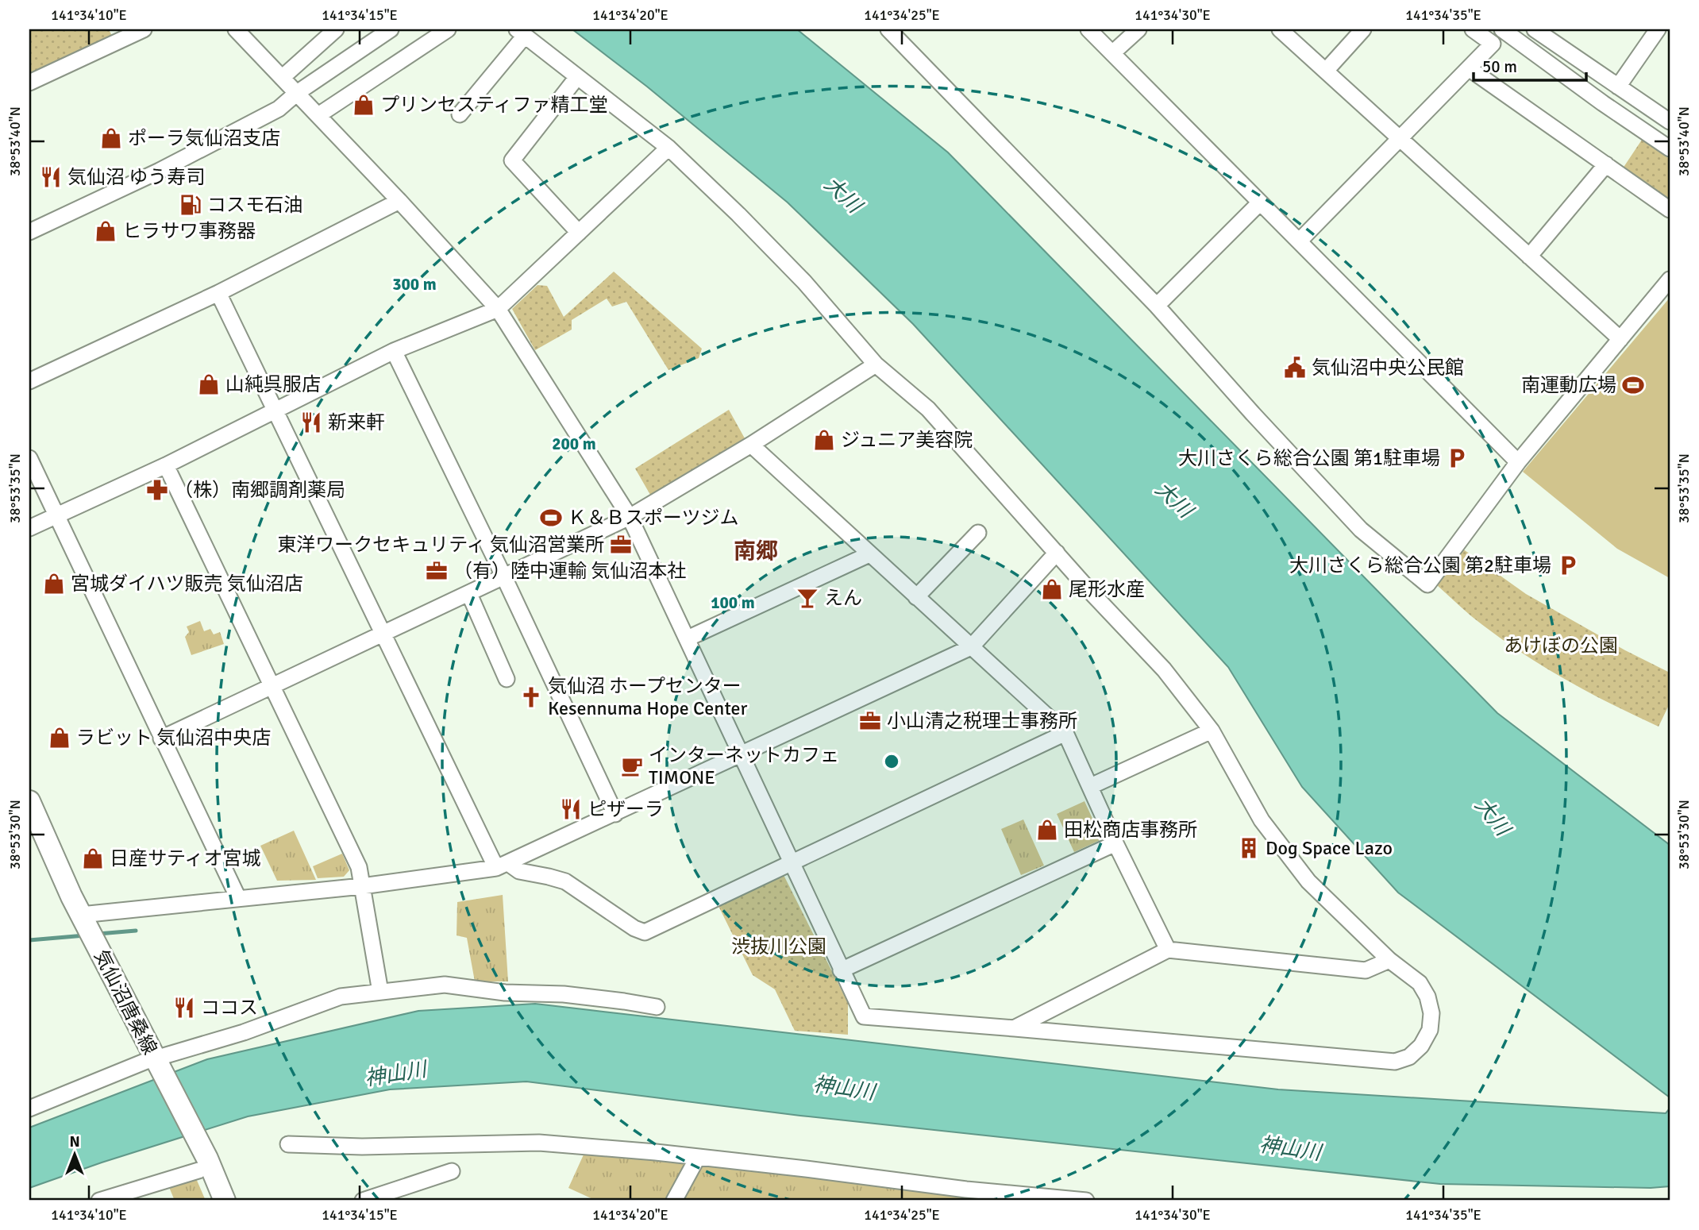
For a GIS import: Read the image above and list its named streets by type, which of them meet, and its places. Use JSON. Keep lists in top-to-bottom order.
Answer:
{
  "streets": {
    "main road": ["気仙沼唐桑線"]
  },
  "districts": ["南郷"],
  "water": ["大川", "神山川"],
  "parks": ["あけぼの公園", "渋抜川公園"],
  "places": {
    "shop": [
      "プリンセスティファ精工堂",
      "ポーラ気仙沼支店",
      "ヒラサワ事務器",
      "山純呉服店",
      "ジュニア美容院",
      "宮城ダイハツ販売 気仙沼店",
      "尾形水産",
      "ラビット 気仙沼中央店",
      "田松商店事務所",
      "日産サティオ宮城"
    ],
    "restaurant": [
      "気仙沼 ゆう寿司",
      "新来軒",
      "ピザーラ",
      "ココス"
    ],
    "fuel station": ["コスモ石油"],
    "public building": ["気仙沼中央公民館"],
    "sports": ["南運動広場", "Ｋ＆Ｂスポーツジム"],
    "parking": ["大川さくら総合公園 第1駐車場", "大川さくら総合公園 第2駐車場"],
    "pharmacy": ["（株）南郷調剤薬局"],
    "office": ["東洋ワークセキュリティ 気仙沼営業所", "（有）陸中運輸 気仙沼本社", "小山清之税理士事務所"],
    "bar": ["えん"],
    "church": ["気仙沼 ホープセンター Kesennuma Hope Center"],
    "cafe": ["インターネットカフェ TIMONE"],
    "building": ["Dog Space Lazo"]
  },
  "scale_bar": "50 m",
  "north": "top",
  "coordinates": [
    "141°34'10\"E",
    "141°34'15\"E",
    "141°34'20\"E",
    "141°34'25\"E",
    "141°34'30\"E",
    "141°34'35\"E",
    "38°53'40\"N",
    "38°53'35\"N",
    "38°53'30\"N"
  ],
  "rings": ["300 m", "200 m", "100 m"]
}
